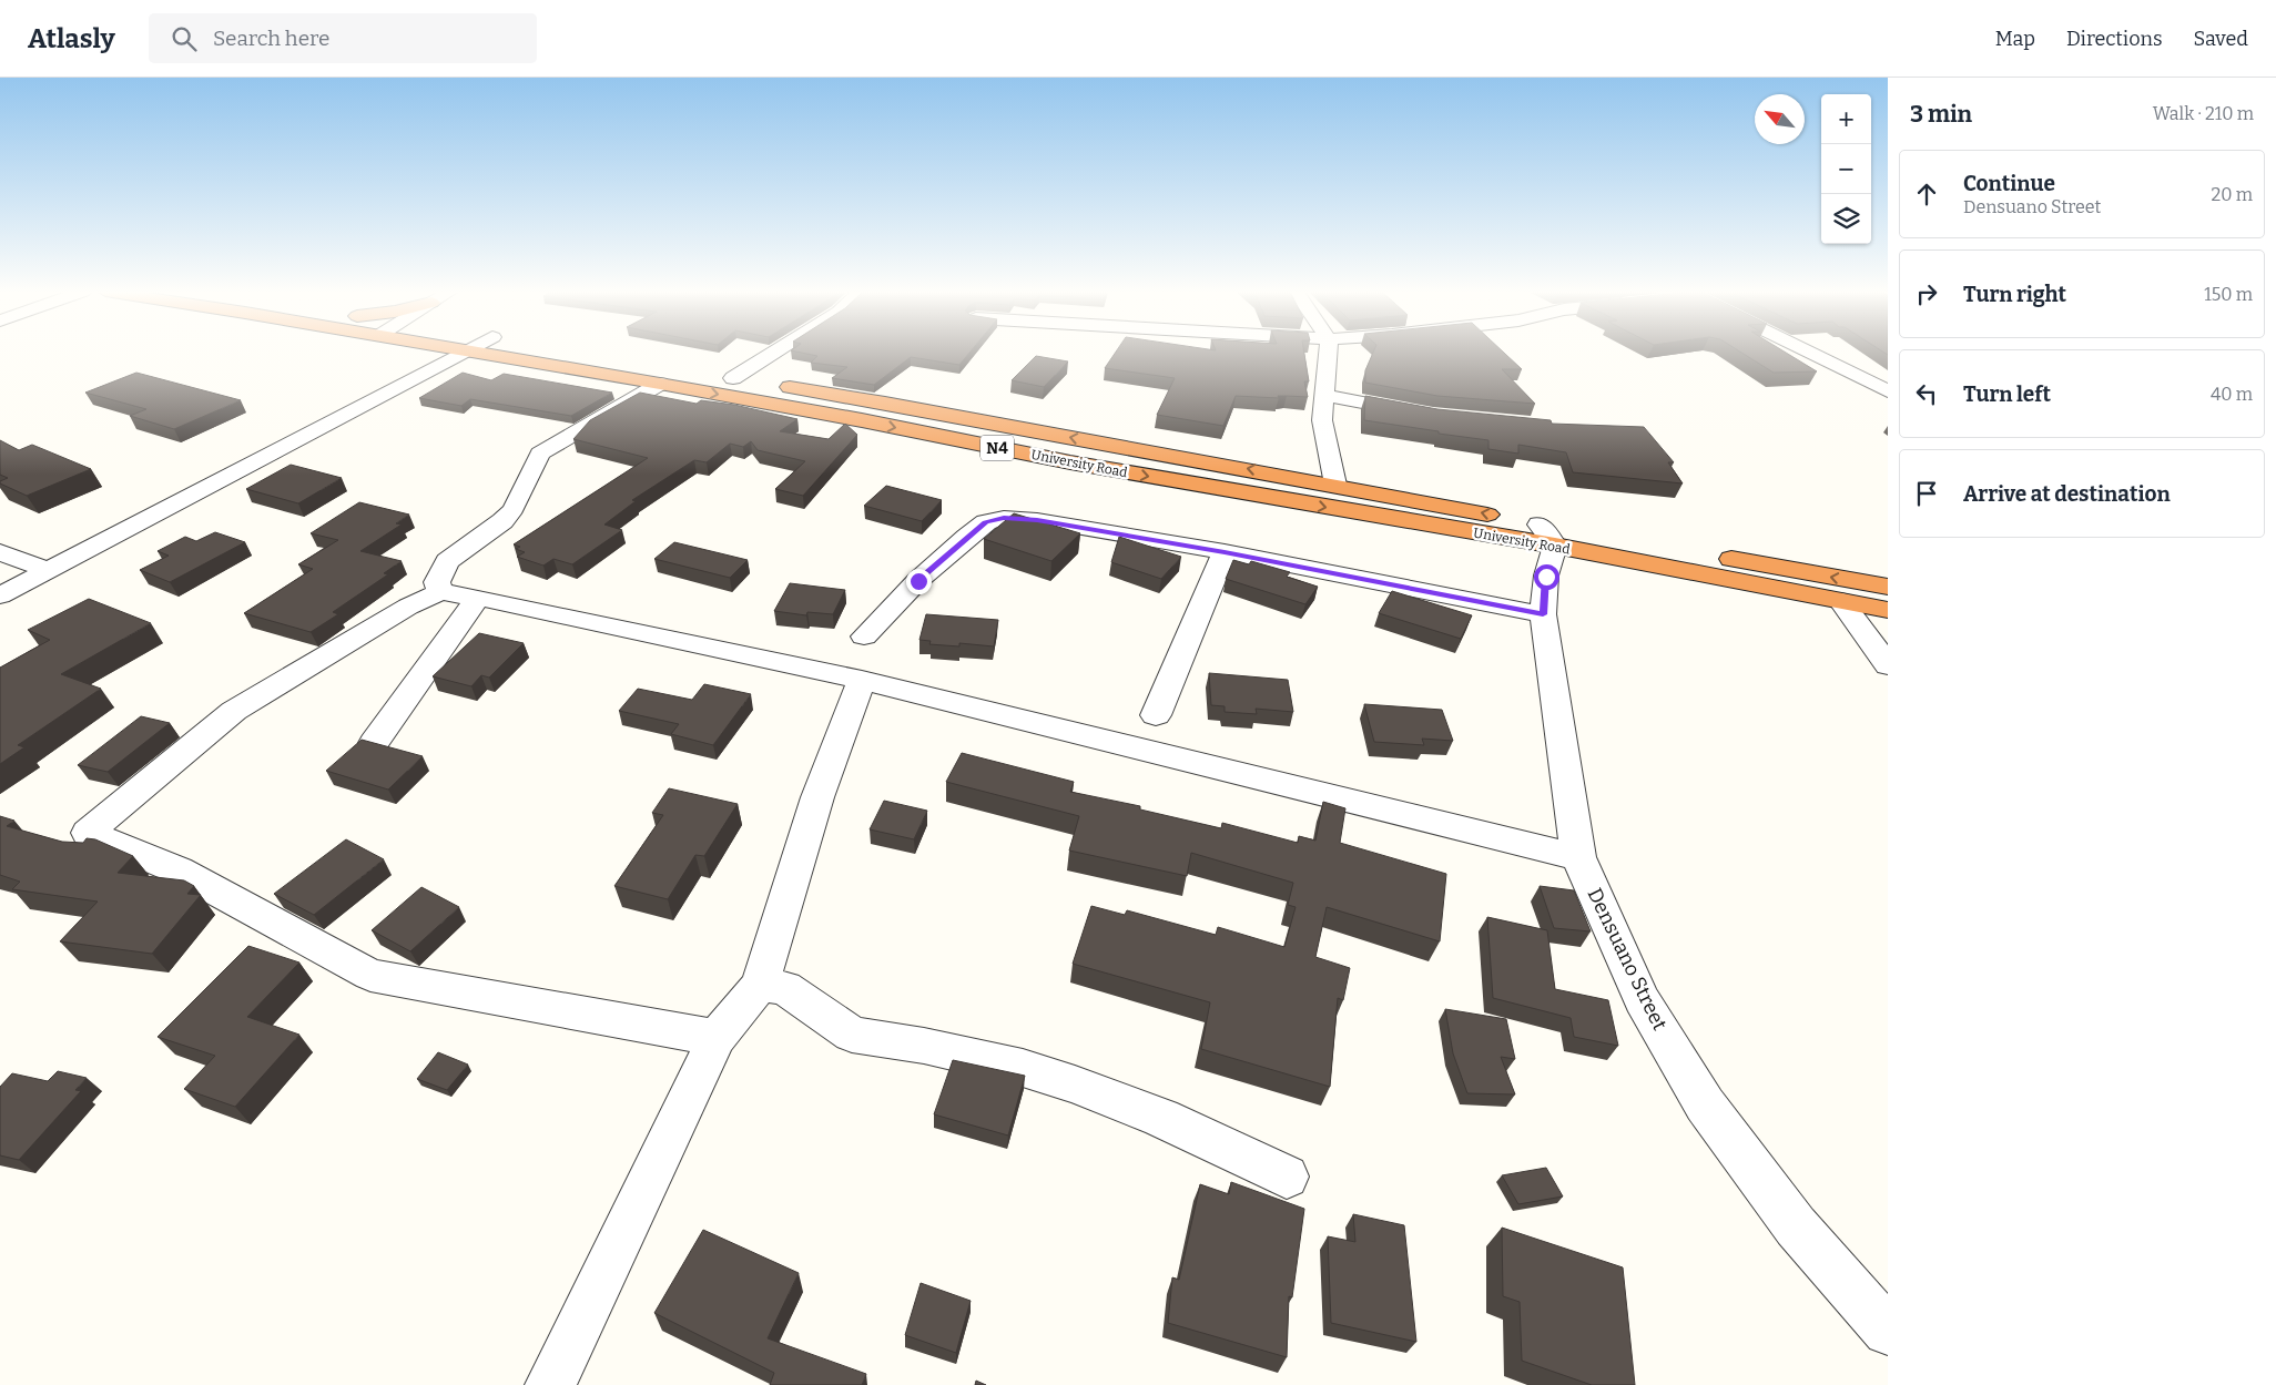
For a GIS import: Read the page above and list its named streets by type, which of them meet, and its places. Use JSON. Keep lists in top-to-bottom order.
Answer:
{
  "streets": {
    "highway": ["N4", "University Road"],
    "street": ["Densuano Street"]
  },
  "crossings": [
    ["University Road", "Densuano Street"]
  ],
  "north": "top left",
  "page": {
    "header": "Atlasly",
    "search": "Search here",
    "nav": ["Map", "Directions", "Saved"],
    "heading": ["3 min", "Walk · 210 m"],
    "map_buttons": ["+", "−"],
    "list": [
      ["Continue", "Densuano Street", "20 m"],
      ["Turn right", "150 m"],
      ["Turn left", "40 m"],
      "Arrive at destination"
    ]
  }
}
